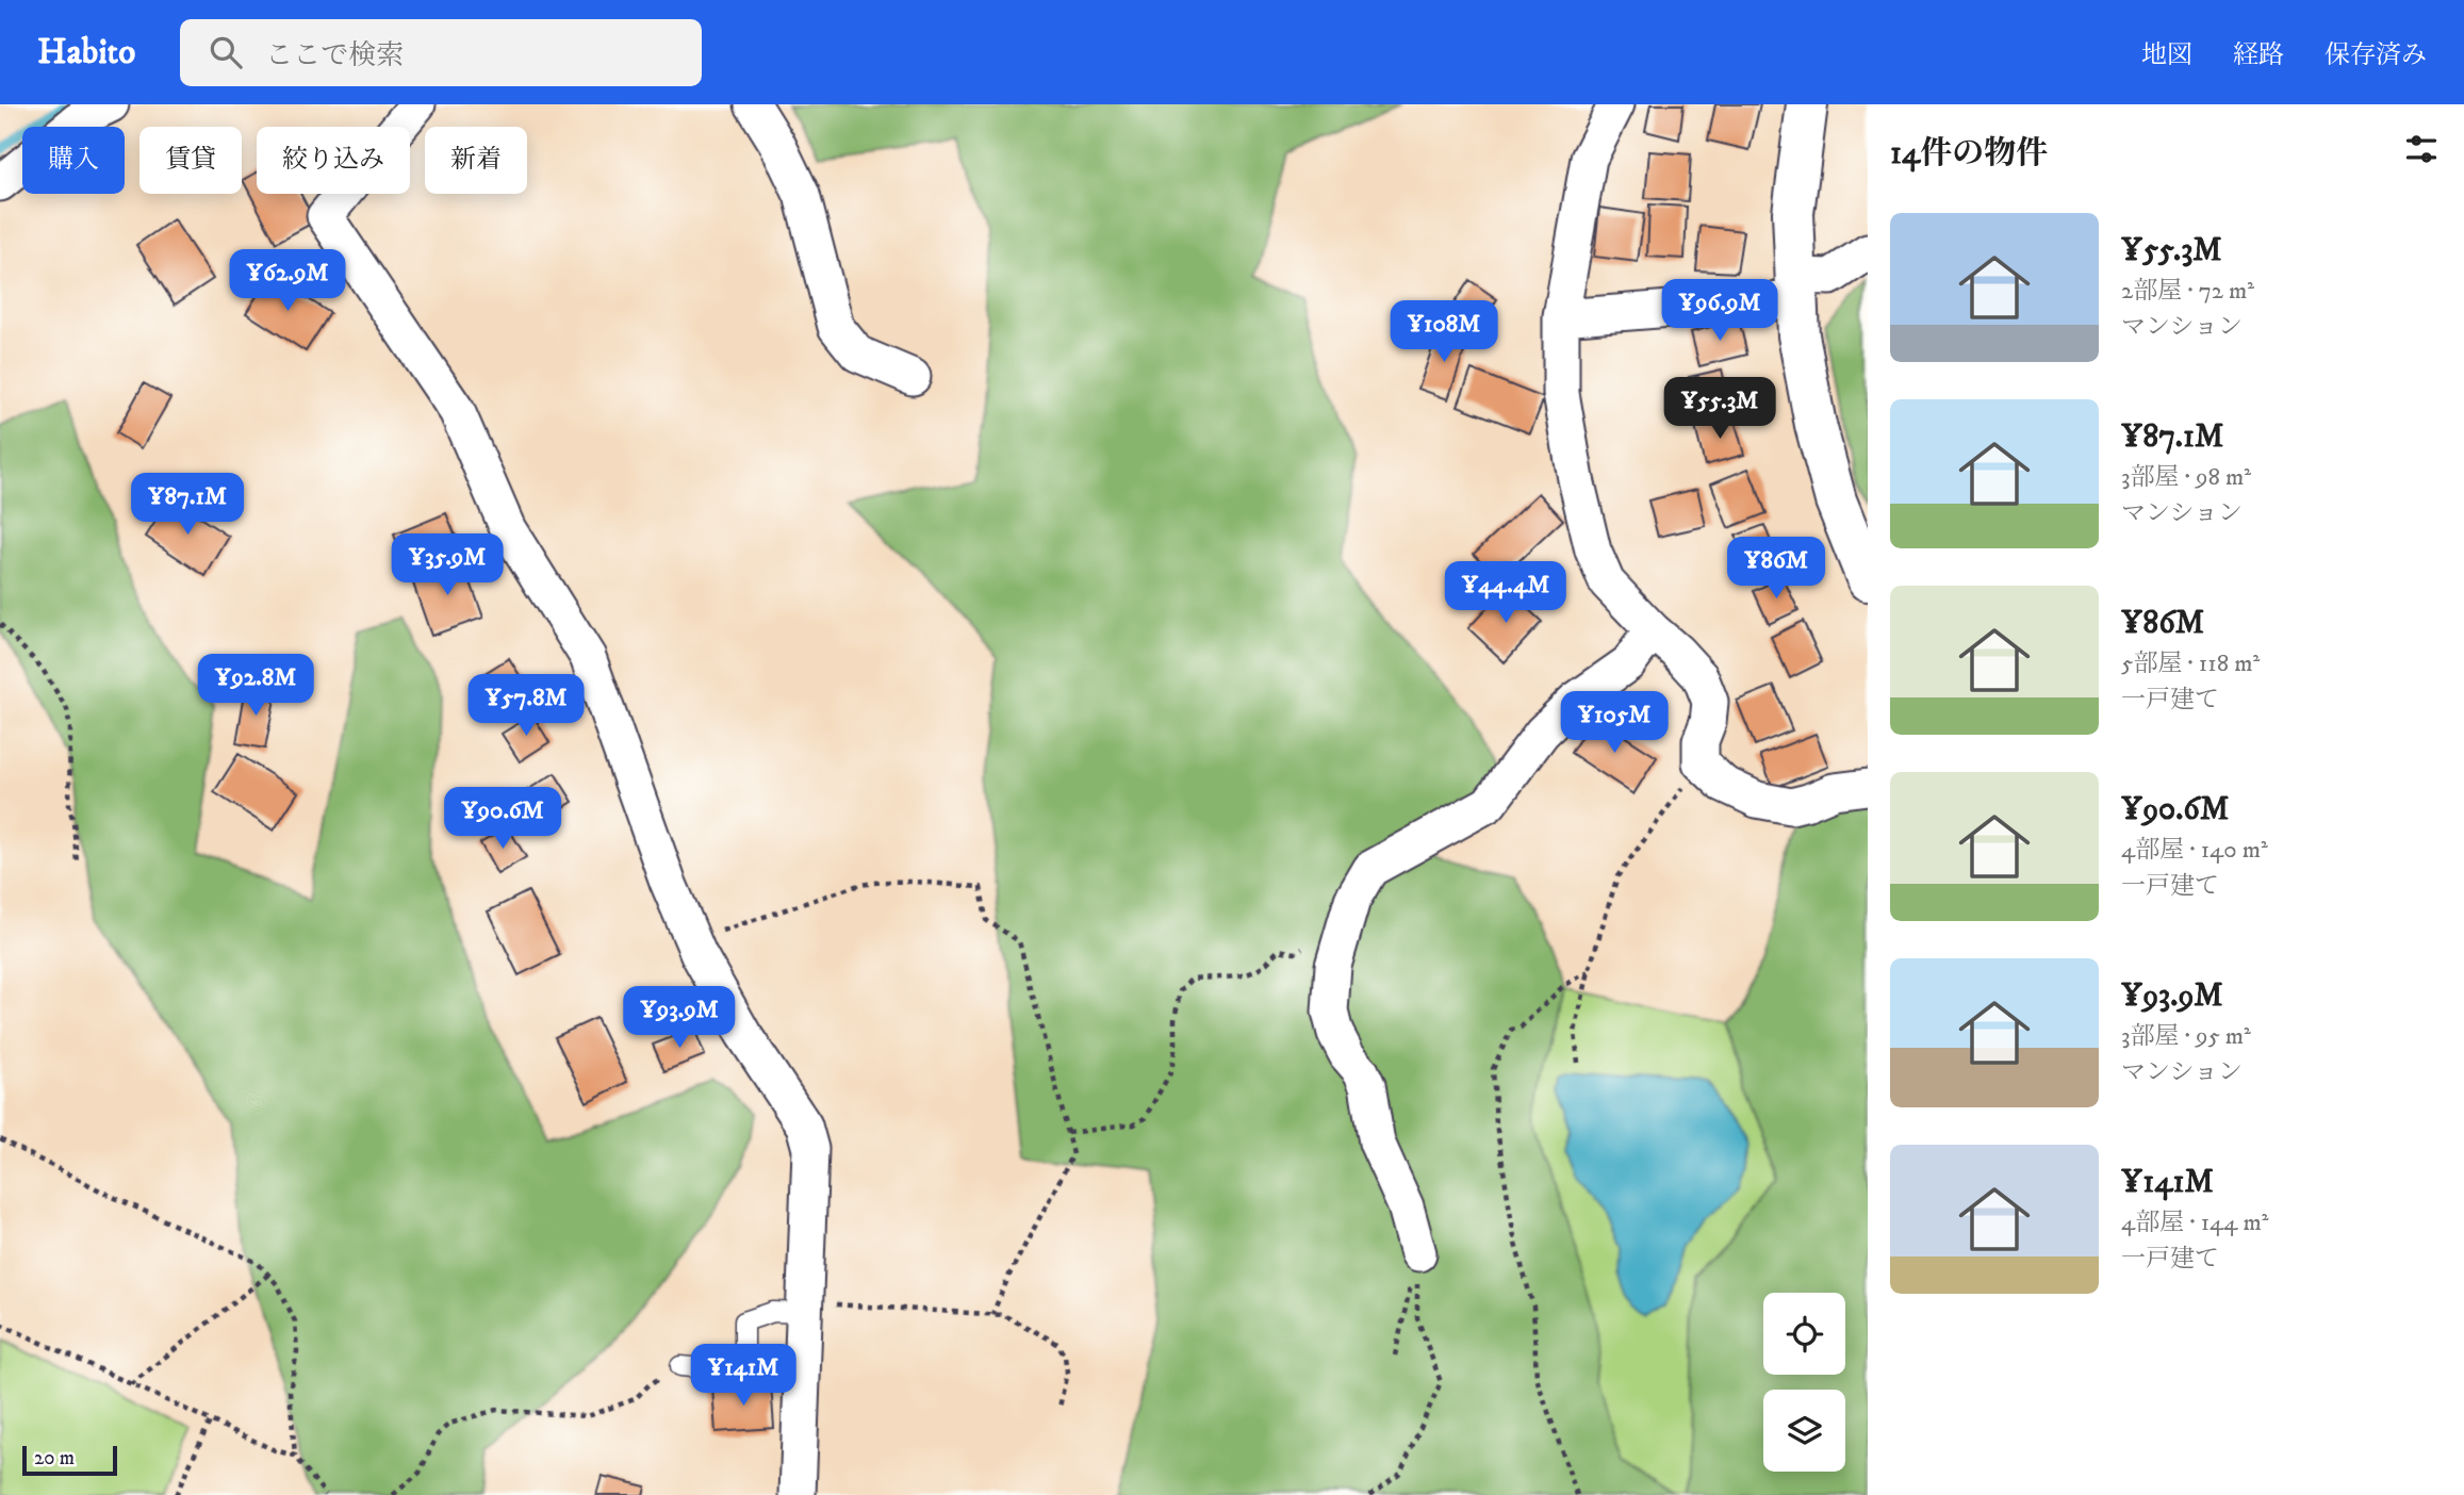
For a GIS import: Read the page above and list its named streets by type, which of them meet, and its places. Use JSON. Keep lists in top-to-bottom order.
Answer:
{
  "scale_bar": "20 m",
  "page": {
    "header": "Habito",
    "search": "ここで検索",
    "nav": ["地図", "経路", "保存済み"],
    "heading": "14件の物件",
    "chip": [
      "購入",
      "賃貸",
      "絞り込み",
      "新着"
    ],
    "list": [
      {
        "name": "¥55.3M",
        "note": "2部屋 · 72 m² · マンション"
      },
      {
        "name": "¥87.1M",
        "note": "3部屋 · 98 m² · マンション"
      },
      {
        "name": "¥86M",
        "note": "5部屋 · 118 m² · 一戸建て"
      },
      {
        "name": "¥90.6M",
        "note": "4部屋 · 140 m² · 一戸建て"
      },
      {
        "name": "¥93.9M",
        "note": "3部屋 · 95 m² · マンション"
      },
      {
        "name": "¥141M",
        "note": "4部屋 · 144 m² · 一戸建て"
      }
    ],
    "price": [
      "¥62.9M",
      "¥96.9M",
      "¥108M",
      "¥55.3M",
      "¥87.1M",
      "¥35.9M",
      "¥86M",
      "¥44.4M",
      "¥92.8M",
      "¥57.8M",
      "¥105M",
      "¥90.6M",
      "¥93.9M",
      "¥141M"
    ],
    "scale": "20 m"
  }
}
